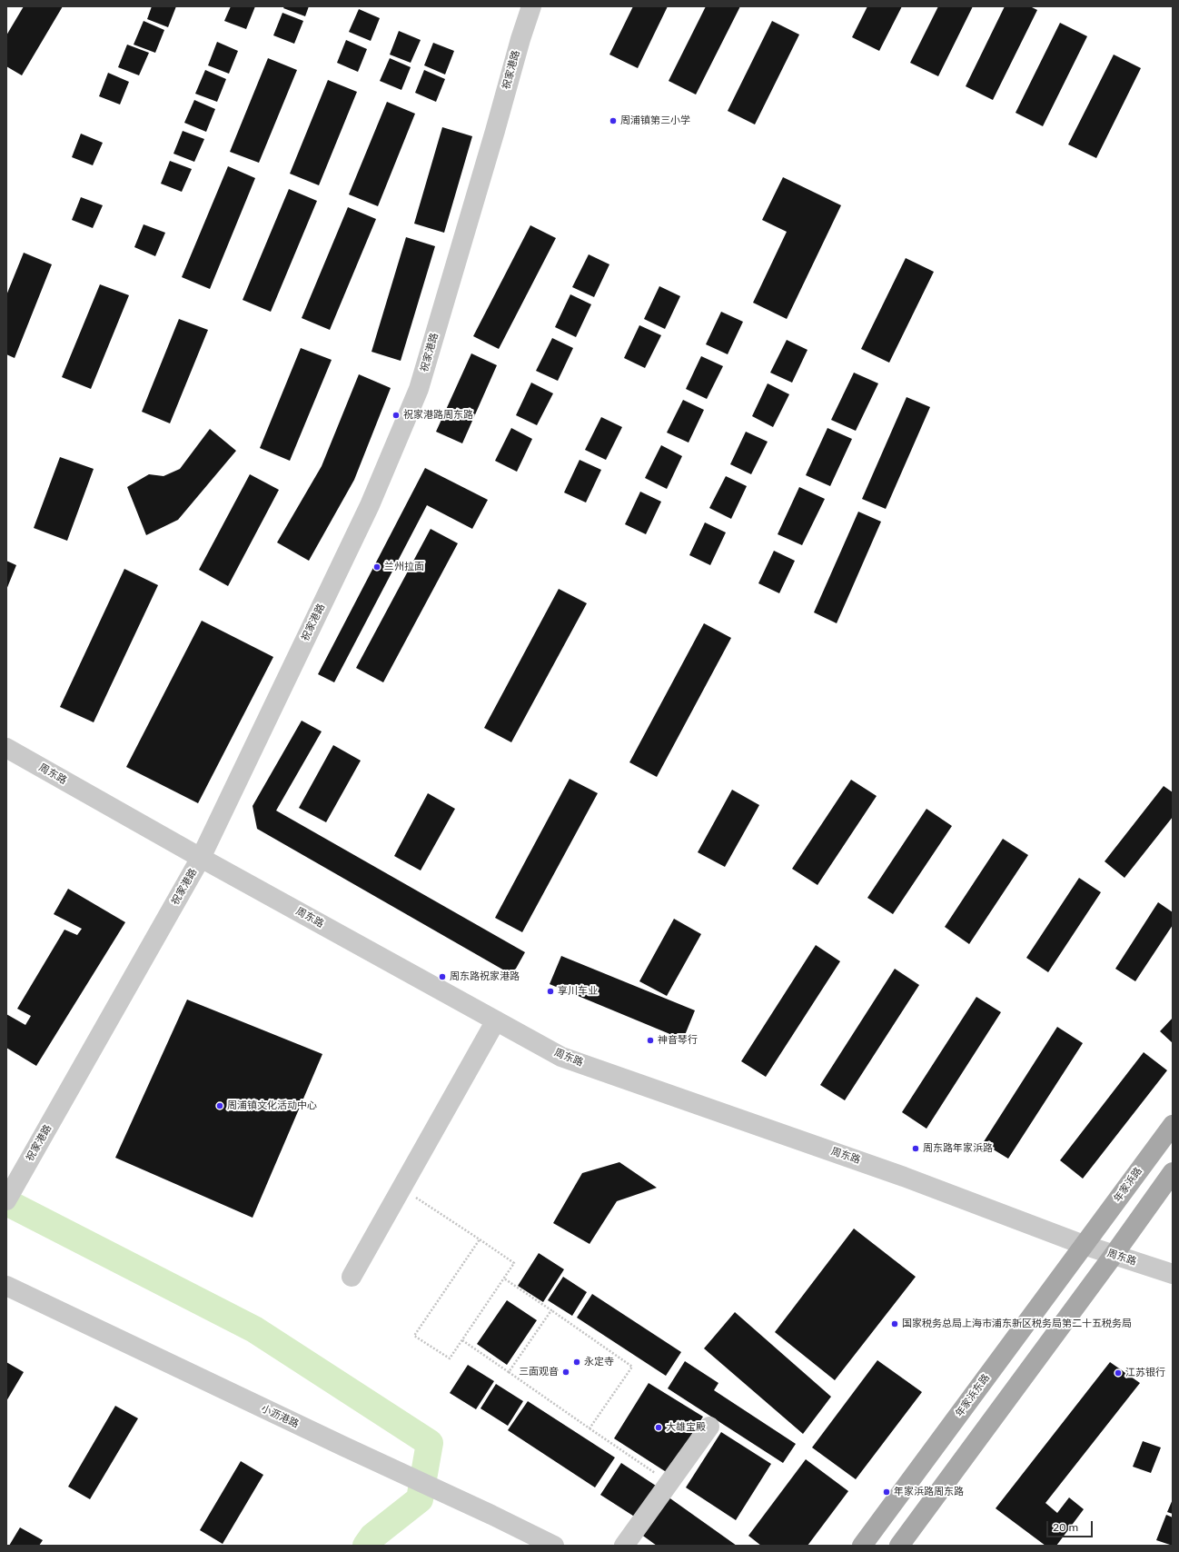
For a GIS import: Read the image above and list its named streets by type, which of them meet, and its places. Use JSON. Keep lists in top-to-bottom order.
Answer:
{
  "streets": {
    "main road": ["年家浜路", "年家浜东路"],
    "street": ["祝家港路", "周东路", "小沥港路"]
  },
  "crossings": [
    ["祝家港路", "周东路"],
    ["周东路", "年家浜路"],
    ["周东路", "年家浜东路"],
    ["年家浜路", "年家浜东路"]
  ],
  "places": [
    "周浦镇第三小学",
    "祝家港路周东路",
    "兰州拉面",
    "周东路祝家港路",
    "享川车业",
    "神音琴行",
    "周浦镇文化活动中心",
    "周东路年家浜路",
    "国家税务总局上海市浦东新区税务局第二十五税务局",
    "永定寺",
    "三面观音",
    "江苏银行",
    "大雄宝殿",
    "年家浜路周东路"
  ],
  "scale_bar": "20 m"
}
